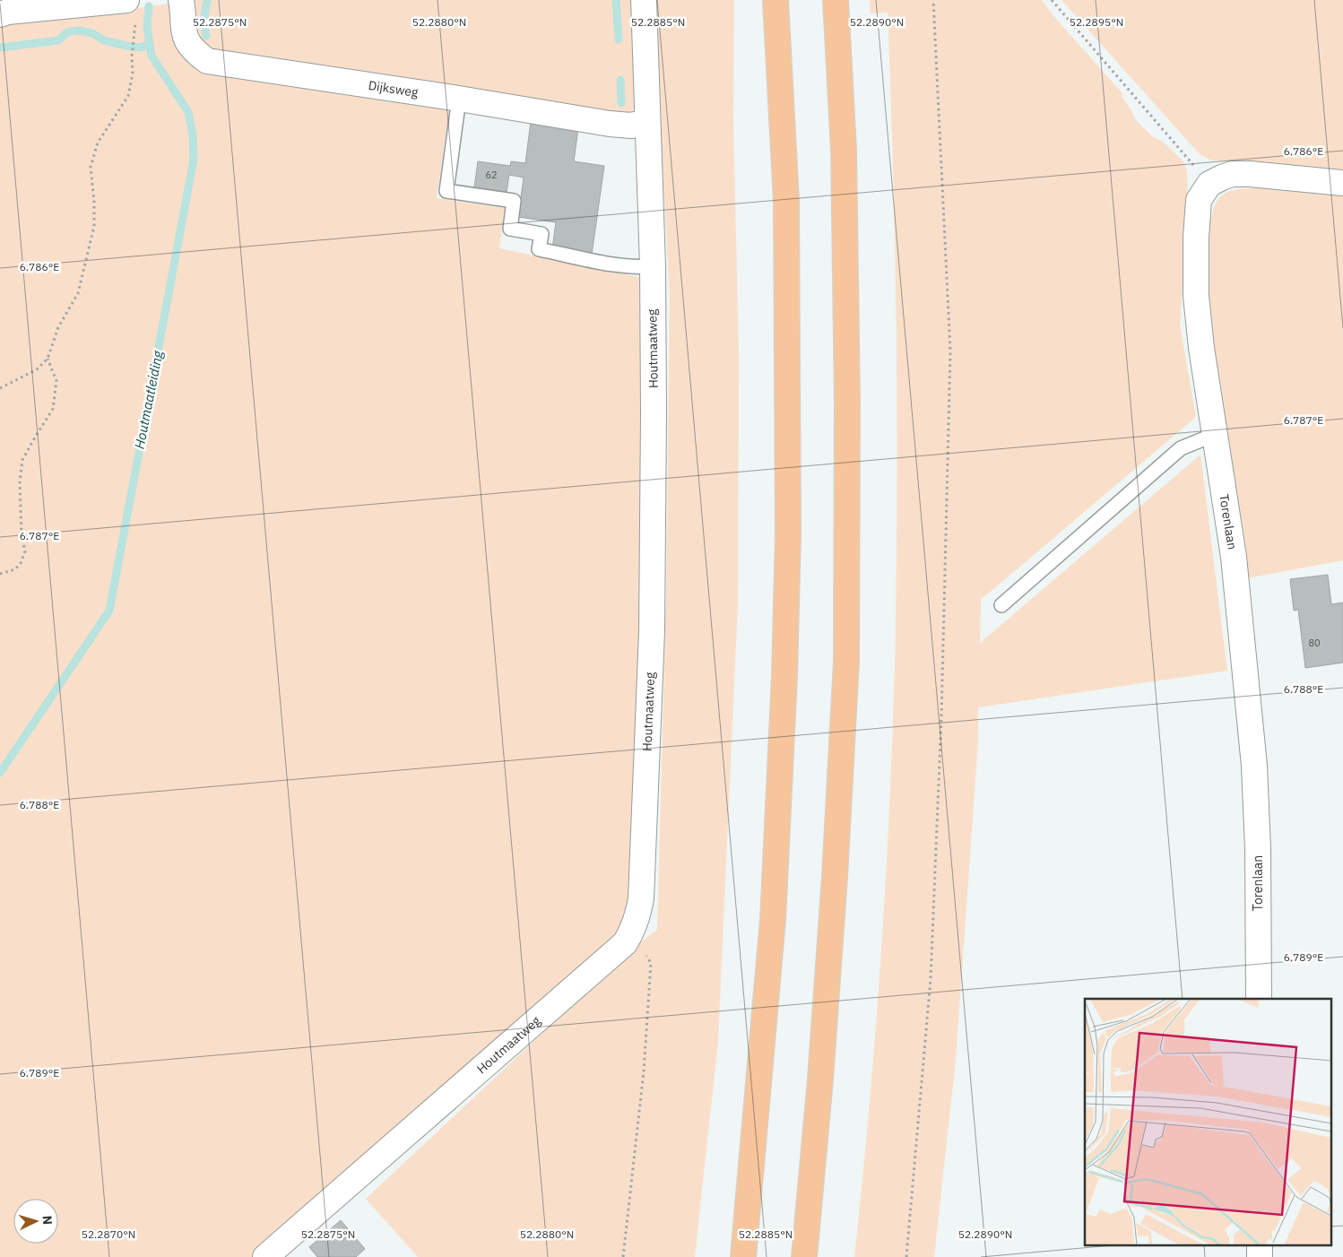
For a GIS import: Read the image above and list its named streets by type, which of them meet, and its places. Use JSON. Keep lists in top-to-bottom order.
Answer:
{
  "streets": {
    "street": ["Dijksweg", "Houtmaatweg", "Torenlaan"]
  },
  "crossings": [
    ["Dijksweg", "Houtmaatweg"]
  ],
  "water": ["Houtmaatleiding"],
  "house_numbers": ["62", "80"],
  "north": "right",
  "coordinates": [
    "52.2875°N",
    "52.2880°N",
    "52.2885°N",
    "52.2890°N",
    "52.2895°N",
    "6.786°E",
    "6.787°E",
    "6.788°E",
    "6.789°E",
    "52.2870°N"
  ]
}
